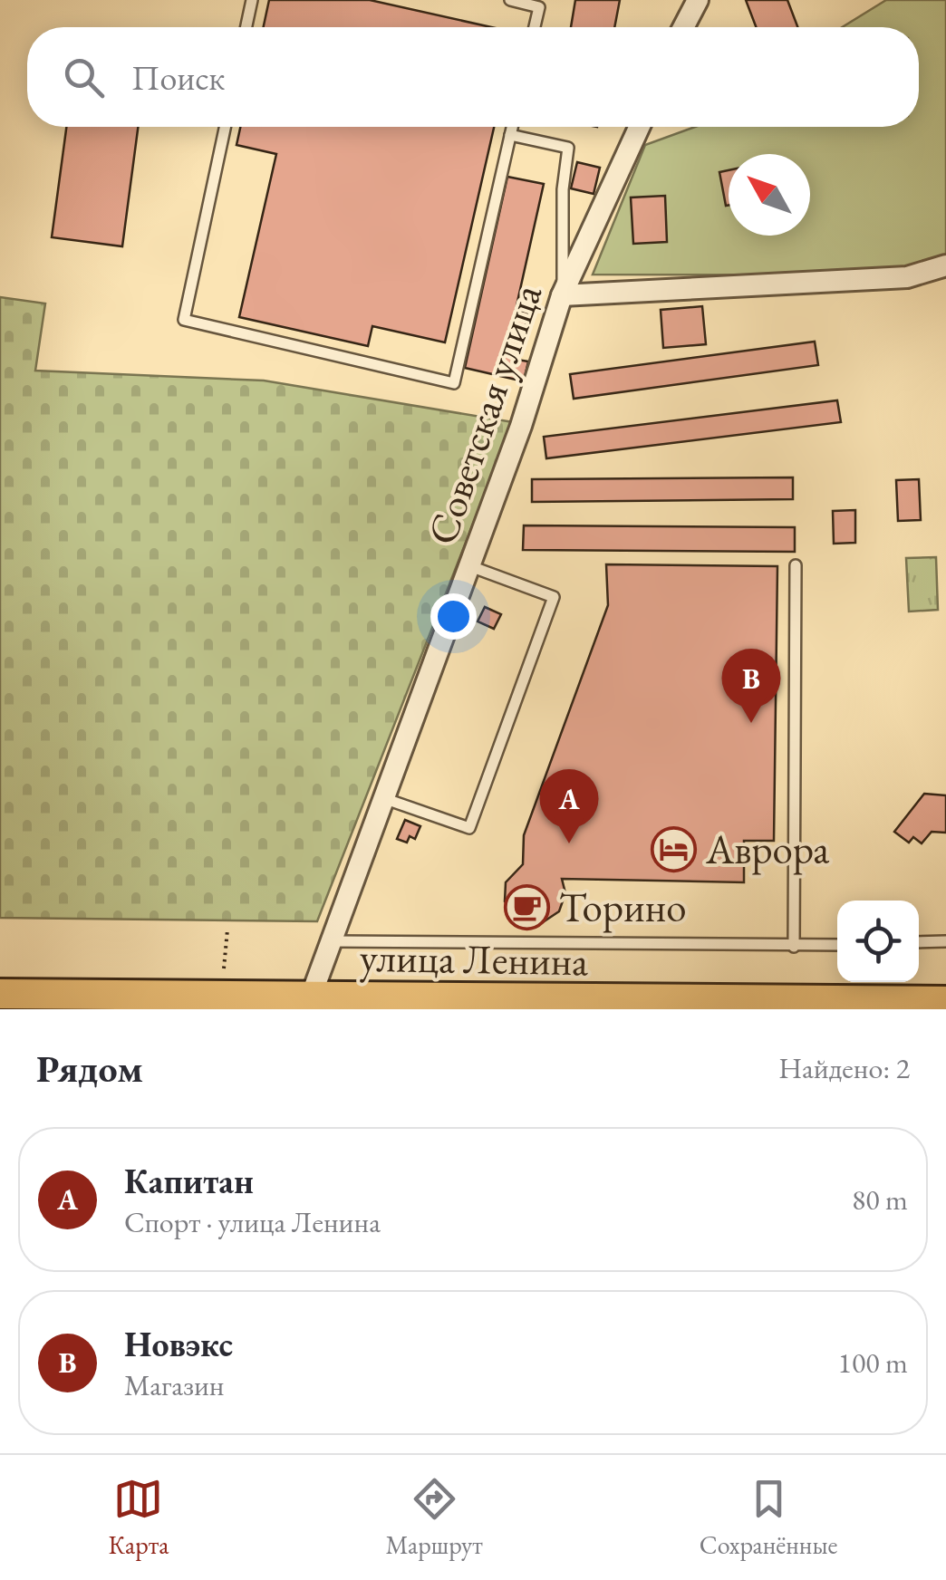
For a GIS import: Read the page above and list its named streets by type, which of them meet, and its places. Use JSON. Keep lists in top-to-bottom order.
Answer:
{
  "streets": {
    "main road": ["улица Ленина"],
    "street": ["Советская улица"]
  },
  "crossings": [
    ["Советская улица", "улица Ленина"]
  ],
  "places": {
    "hotel": ["Аврора"],
    "cafe": ["Торино"]
  },
  "north": "top left",
  "page": {
    "search": "Поиск",
    "pins": ["B", "A"],
    "heading": ["Рядом", "Найдено: 2"],
    "list": [
      {
        "mark": "A",
        "name": "Капитан",
        "note": "Спорт · улица Ленина",
        "value": "80 m"
      },
      {
        "mark": "B",
        "name": "Новэкс",
        "note": "Магазин",
        "value": "100 m"
      }
    ],
    "nav": ["Карта", "Маршрут", "Сохранённые"]
  }
}
